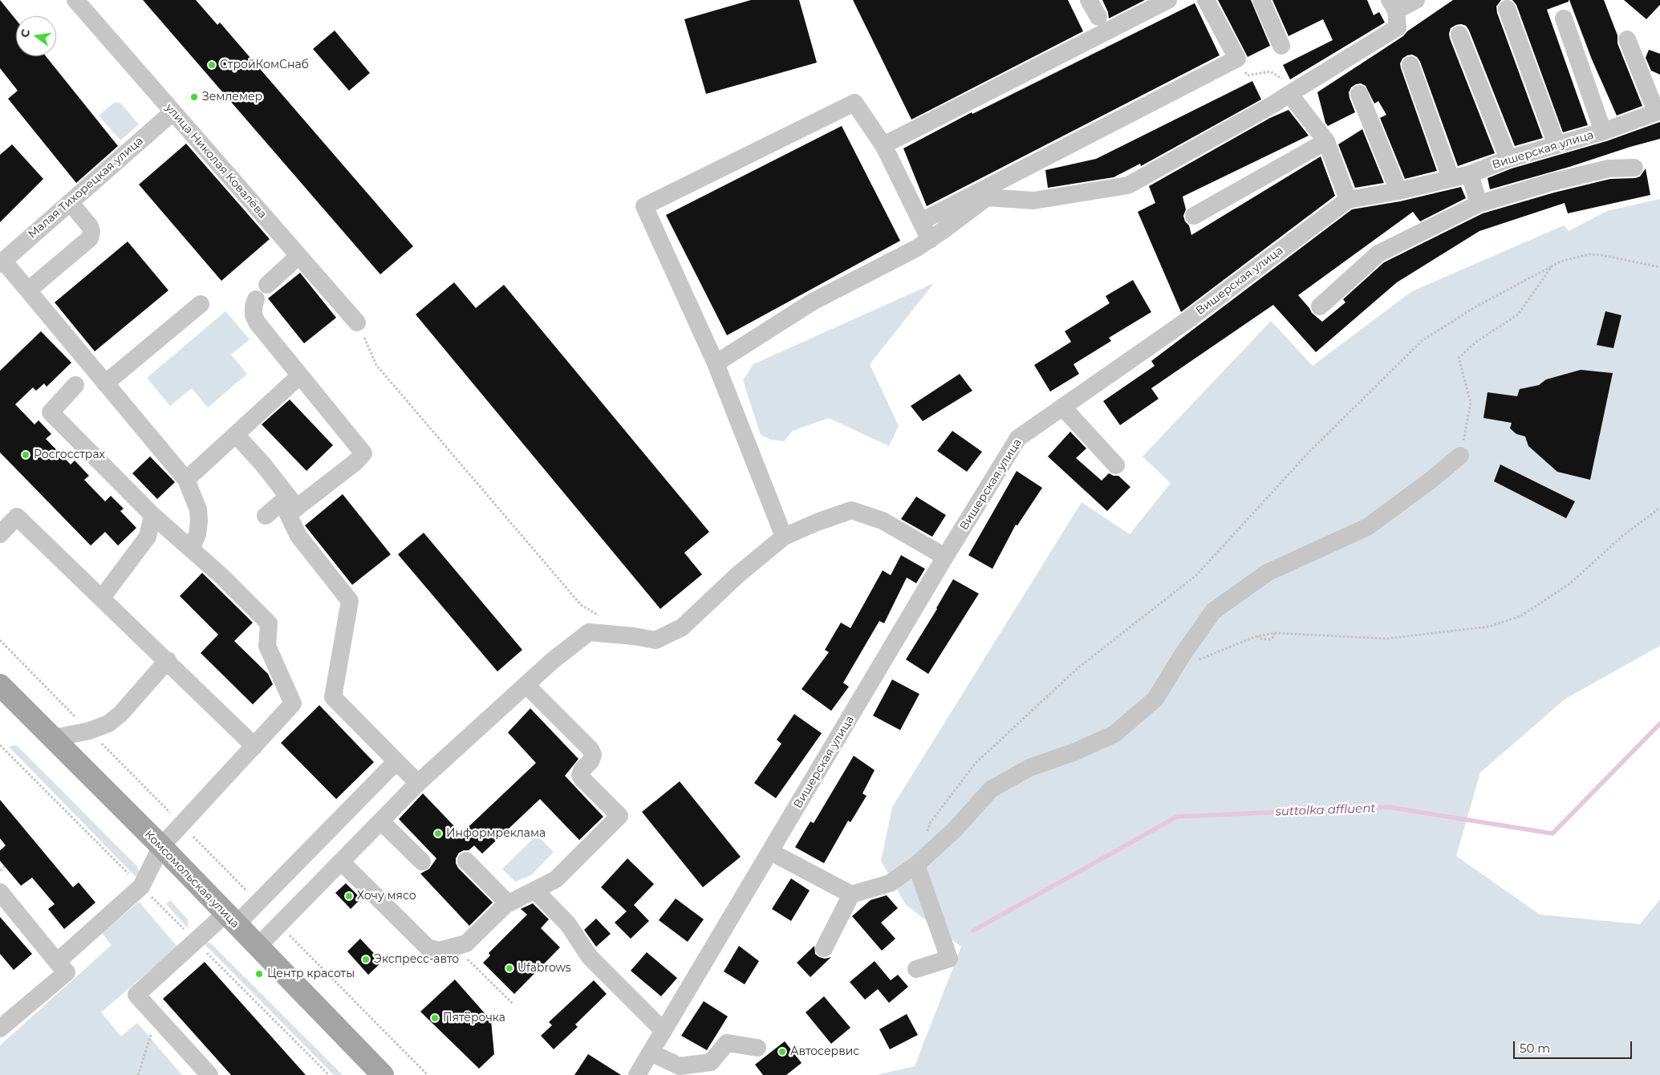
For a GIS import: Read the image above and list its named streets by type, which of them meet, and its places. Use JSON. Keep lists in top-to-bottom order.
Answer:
{
  "streets": {
    "main road": ["Комсомольская улица"],
    "street": ["Вишерская улица", "улица Николая Ковалёва", "Малая Тихорецкая улица"]
  },
  "crossings": [
    ["улица Николая Ковалёва", "Малая Тихорецкая улица"]
  ],
  "water": ["suttolka affluent"],
  "places": [
    "СтройКомСнаб",
    "Землемер",
    "Росгосстрах",
    "Информреклама",
    "Хочу мясо",
    "Экспресс-авто",
    "Ufabrows",
    "Центр красоты",
    "Пятёрочка",
    "Автосервис"
  ],
  "scale_bar": "50 m",
  "north": "left"
}
